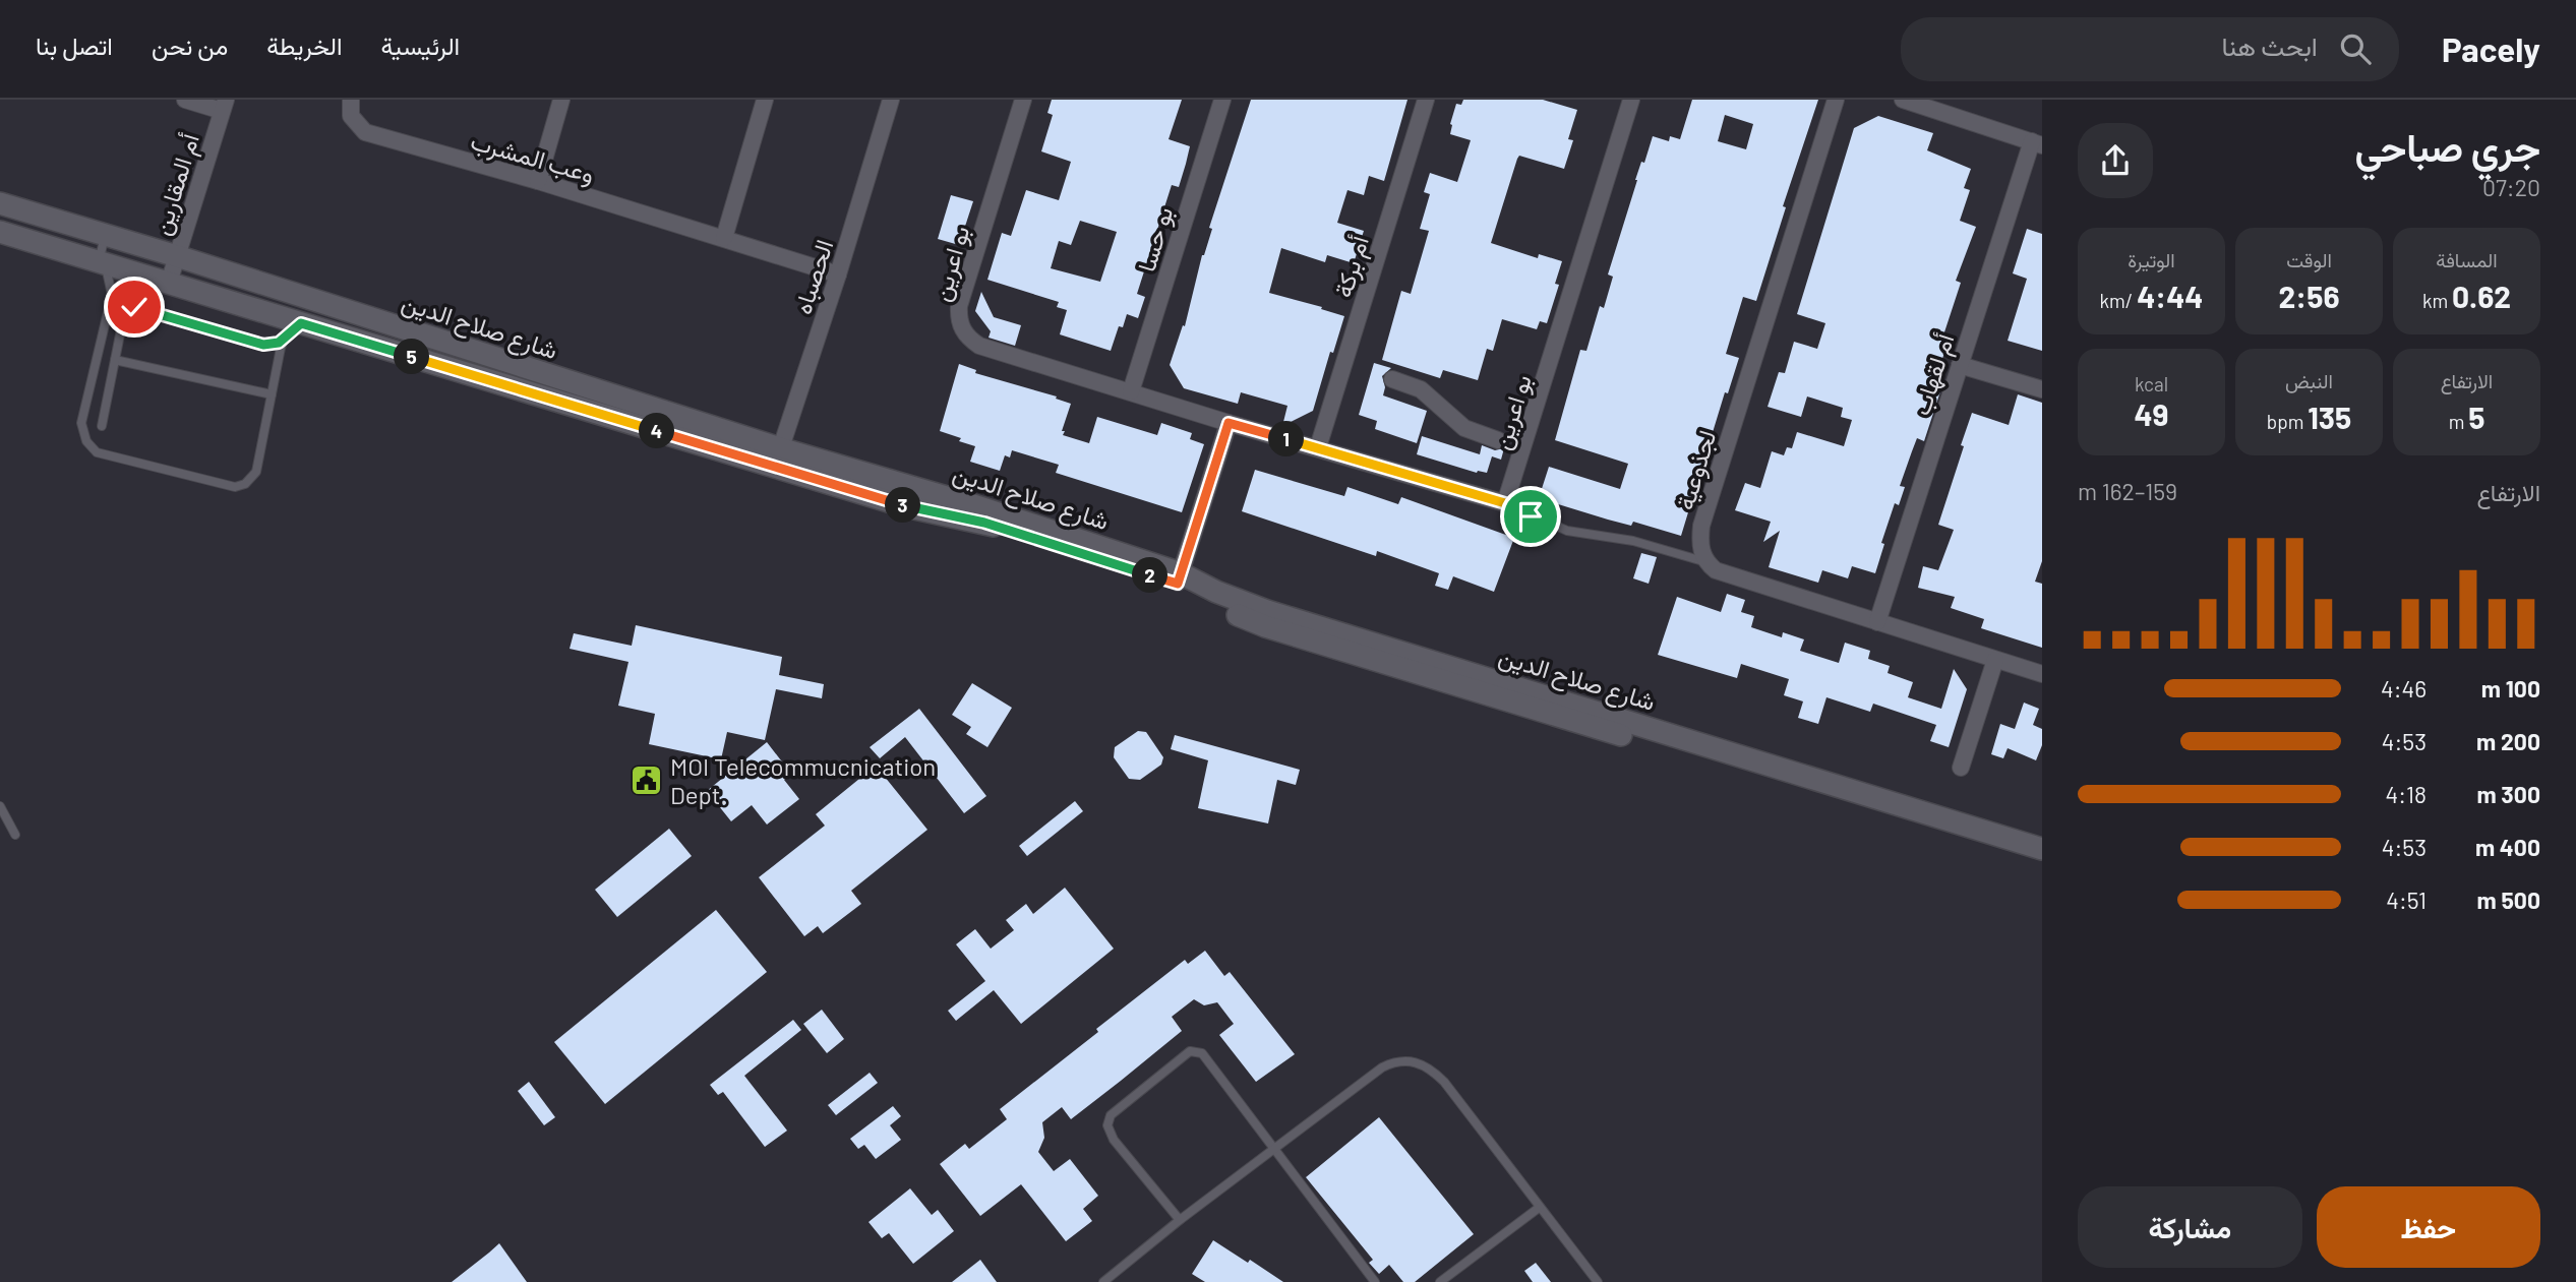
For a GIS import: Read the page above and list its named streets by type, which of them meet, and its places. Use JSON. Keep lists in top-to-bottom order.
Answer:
{
  "streets": {
    "street": [
      "وعب المشرب",
      "أم المقارين",
      "بو حسا",
      "بو اعرين",
      "أم بركة",
      "الحصباه",
      "شارع صلاح الدين",
      "أم لقهاب",
      "لجذوعية"
    ]
  },
  "crossings": [
    ["وعب المشرب", "الحصباه"],
    ["أم المقارين", "شارع صلاح الدين"],
    ["بو حسا", "بو اعرين"],
    ["بو اعرين", "أم بركة"],
    ["الحصباه", "شارع صلاح الدين"]
  ],
  "places": {
    "public building": ["MOI Telecommucnication Dept."]
  },
  "page": {
    "header": "Pacely",
    "search": "ابحث هنا",
    "nav": [
      "الرئيسية",
      "الخريطة",
      "من نحن",
      "اتصل بنا"
    ],
    "heading": ["جري صباحي", "07:20"],
    "stats": [
      ["المسافة", "0.62 km"],
      ["الوقت", "2:56"],
      ["الوتيرة", "4:44 /km"],
      ["الارتفاع", "5 m"],
      ["النبض", "135 bpm"],
      ["kcal", "49"]
    ],
    "pins": [
      "5",
      "4",
      "1",
      "3",
      "2"
    ],
    "chart": ["الارتفاع", "159–162 m"],
    "list": [
      {
        "name": "100 m",
        "note": "4:46"
      },
      {
        "name": "200 m",
        "note": "4:53"
      },
      {
        "name": "300 m",
        "note": "4:18"
      },
      {
        "name": "400 m",
        "note": "4:53"
      },
      {
        "name": "500 m",
        "note": "4:51"
      }
    ],
    "buttons": ["حفظ", "مشاركة"]
  }
}
